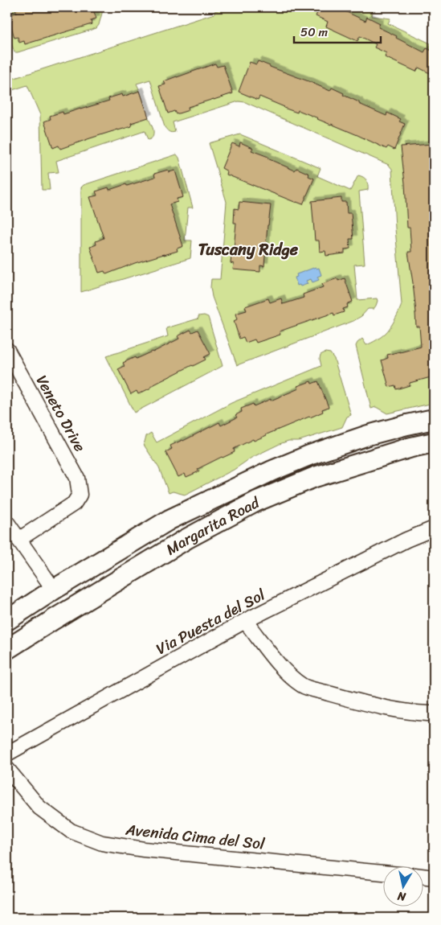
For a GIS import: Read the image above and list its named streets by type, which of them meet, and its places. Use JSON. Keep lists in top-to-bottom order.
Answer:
{
  "streets": {
    "main road": ["Margarita Road"],
    "street": ["Veneto Drive", "Via Puesta del Sol", "Avenida Cima del Sol"]
  },
  "districts": ["Tuscany Ridge"],
  "scale_bar": "50 m",
  "north": "bottom"
}
